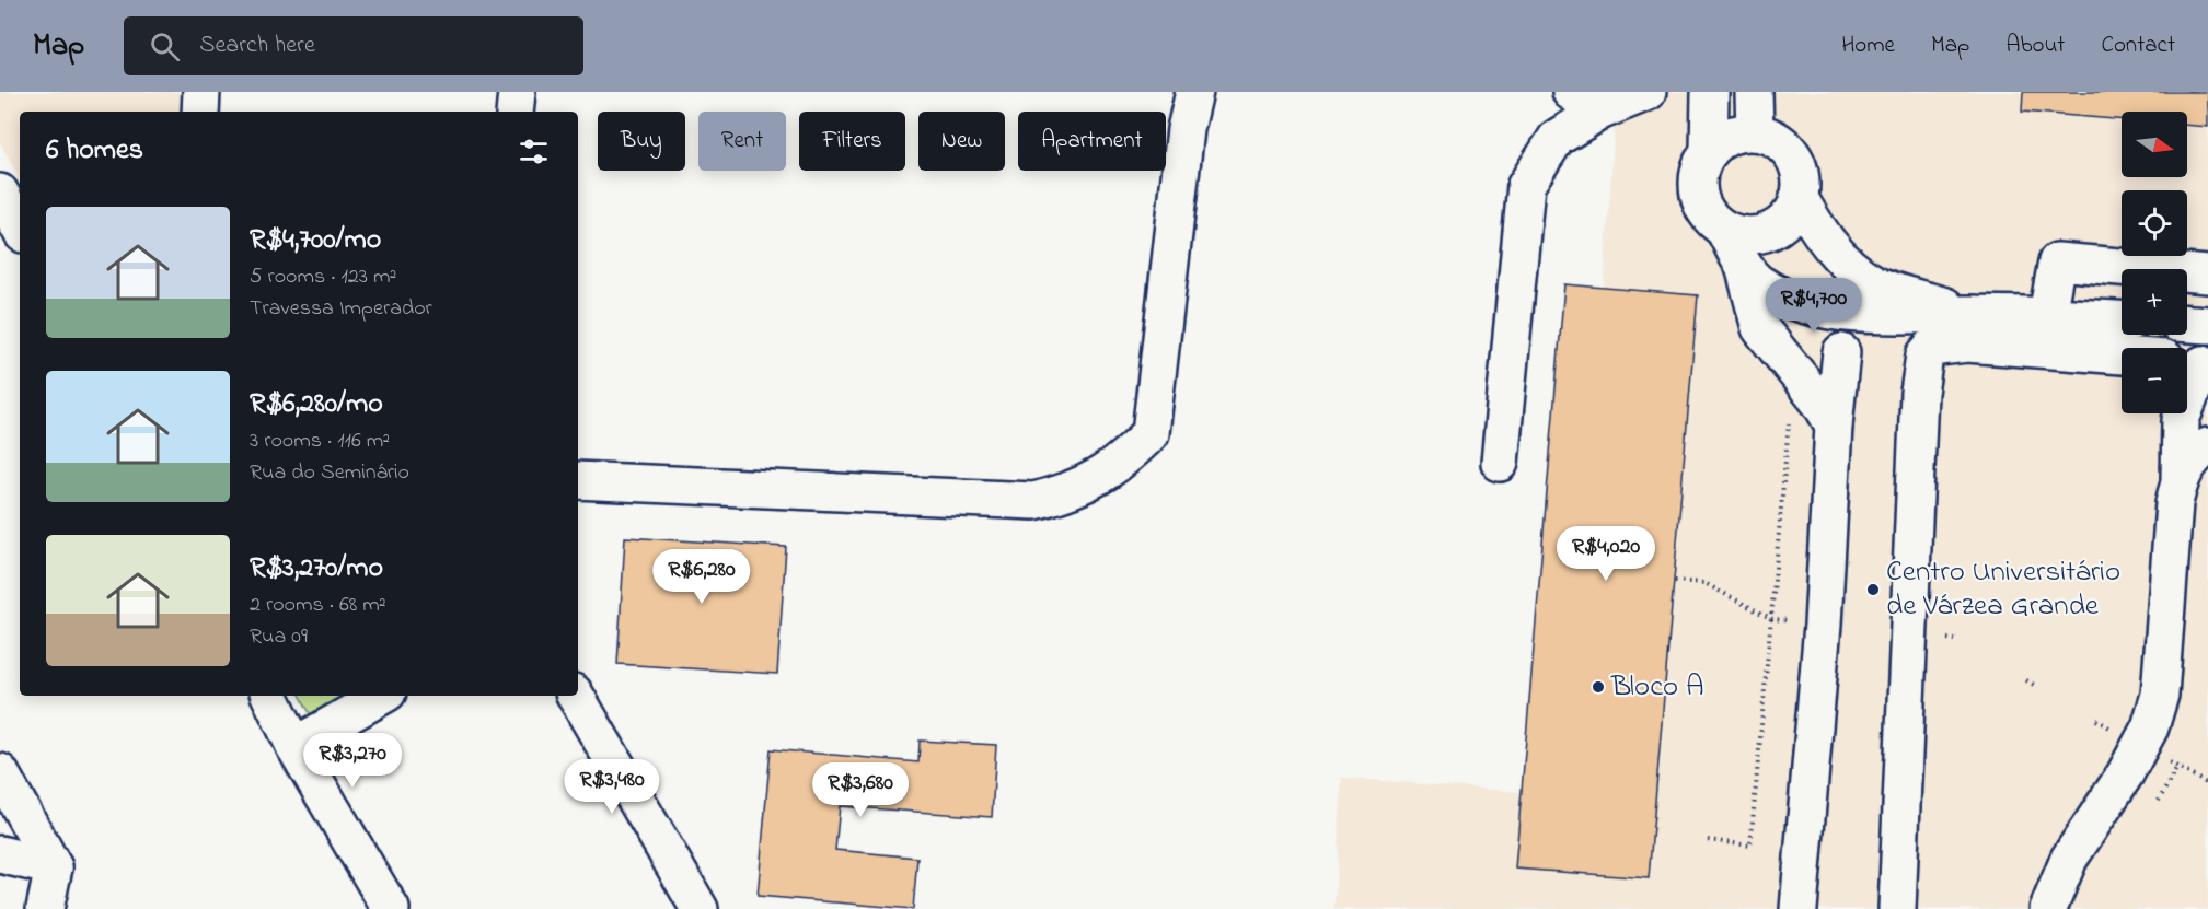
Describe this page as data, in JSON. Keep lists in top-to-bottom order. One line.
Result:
{"places":["Centro Universitário de Várzea Grande","Bloco A"],"north":"right","page":{"header":"Map","search":"Search here","nav":["Home","Map","About","Contact"],"map_buttons":["+","−"],"chip":["Buy","Rent","Filters","New","Apartment"],"heading":"6 homes","list":[{"name":"R$4,700/mo","note":"5 rooms · 123 m² · Travessa Imperador"},{"name":"R$6,280/mo","note":"3 rooms · 116 m² · Rua do Seminário"},{"name":"R$3,270/mo","note":"2 rooms · 68 m² · Rua 09"}],"price":["R$4,700","R$4,020","R$6,280","R$3,270","R$3,480","R$3,680"]}}
